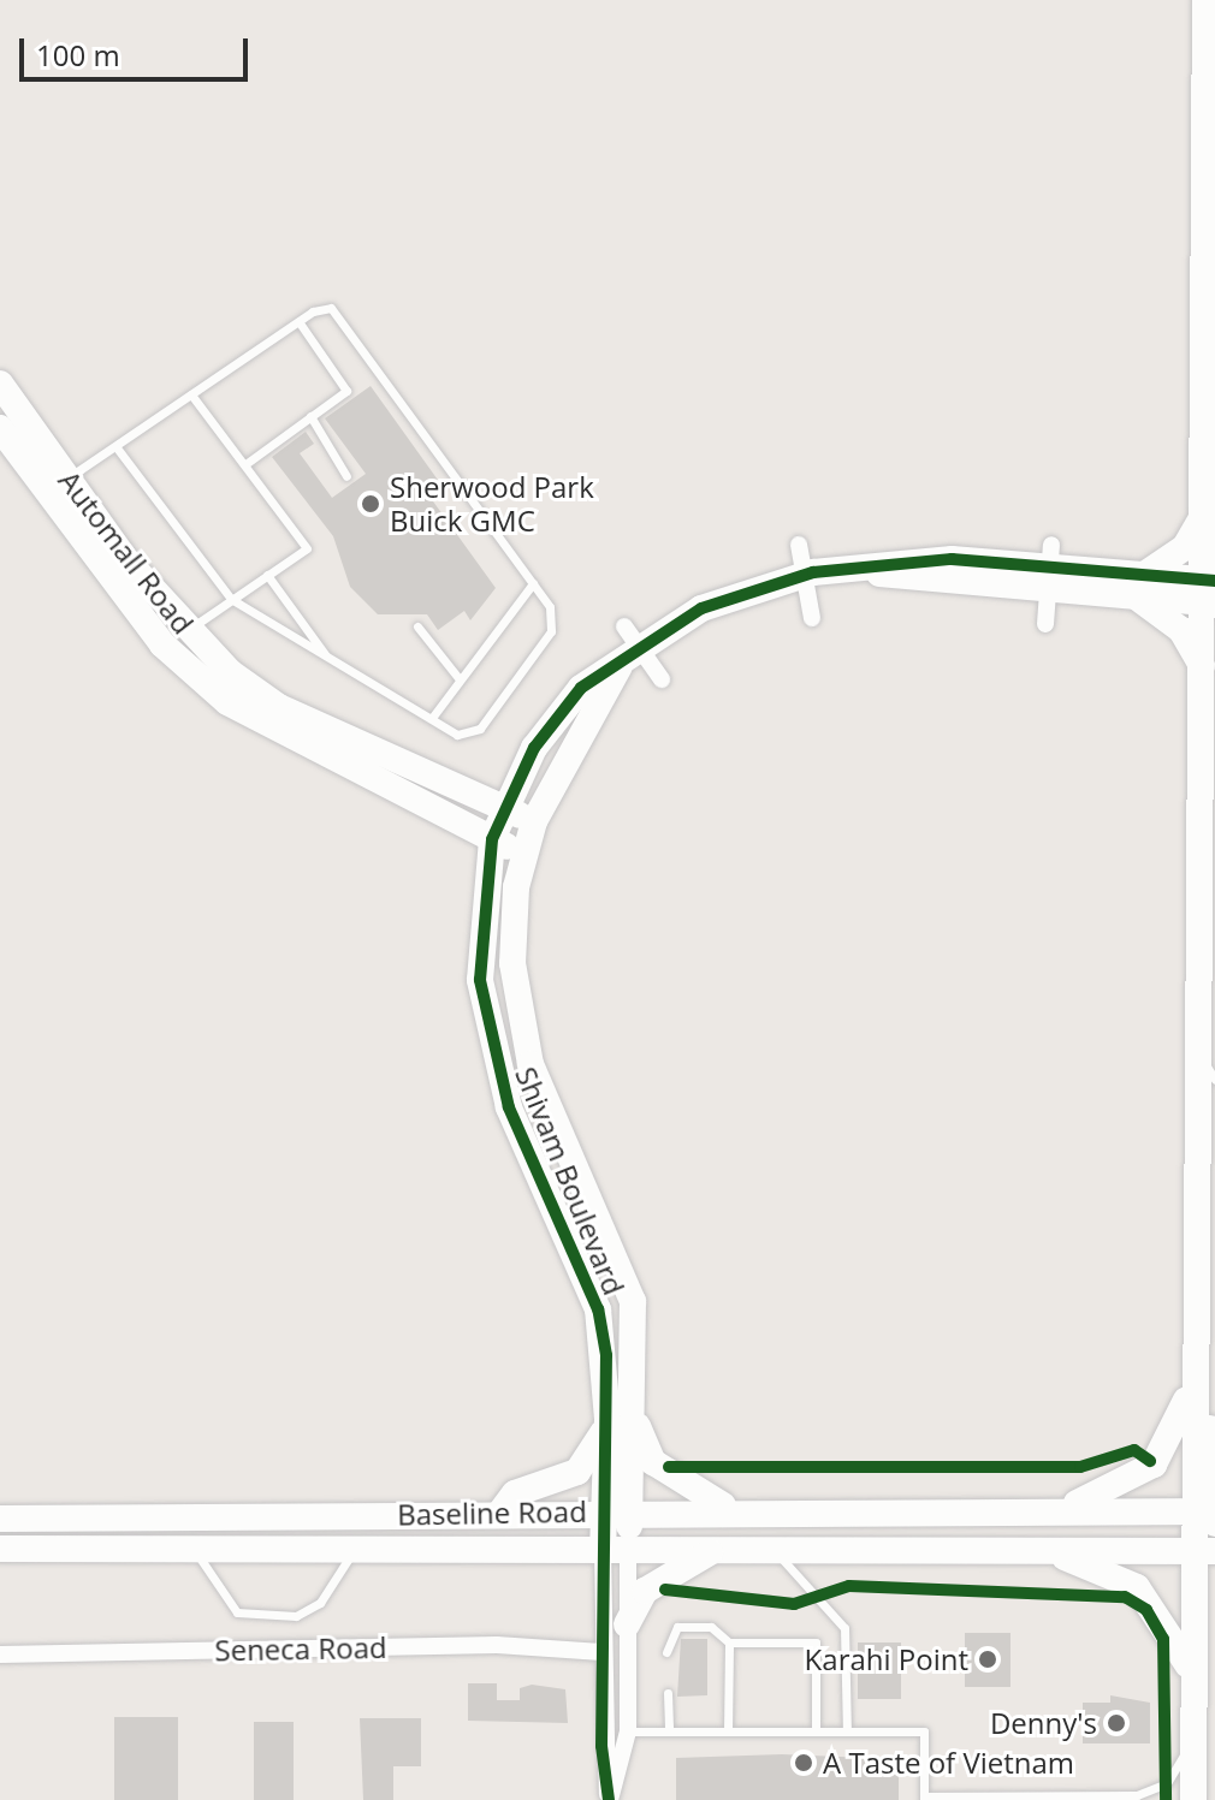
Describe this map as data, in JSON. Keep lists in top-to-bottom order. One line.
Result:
{"streets":{"main road":["Automall Road","Shivam Boulevard","Baseline Road"],"street":["Seneca Road"]},"crossings":[["Automall Road","Shivam Boulevard"],["Shivam Boulevard","Baseline Road"]],"places":["Sherwood Park Buick GMC","Karahi Point","Denny's","A Taste of Vietnam"],"scale_bar":"100 m"}
